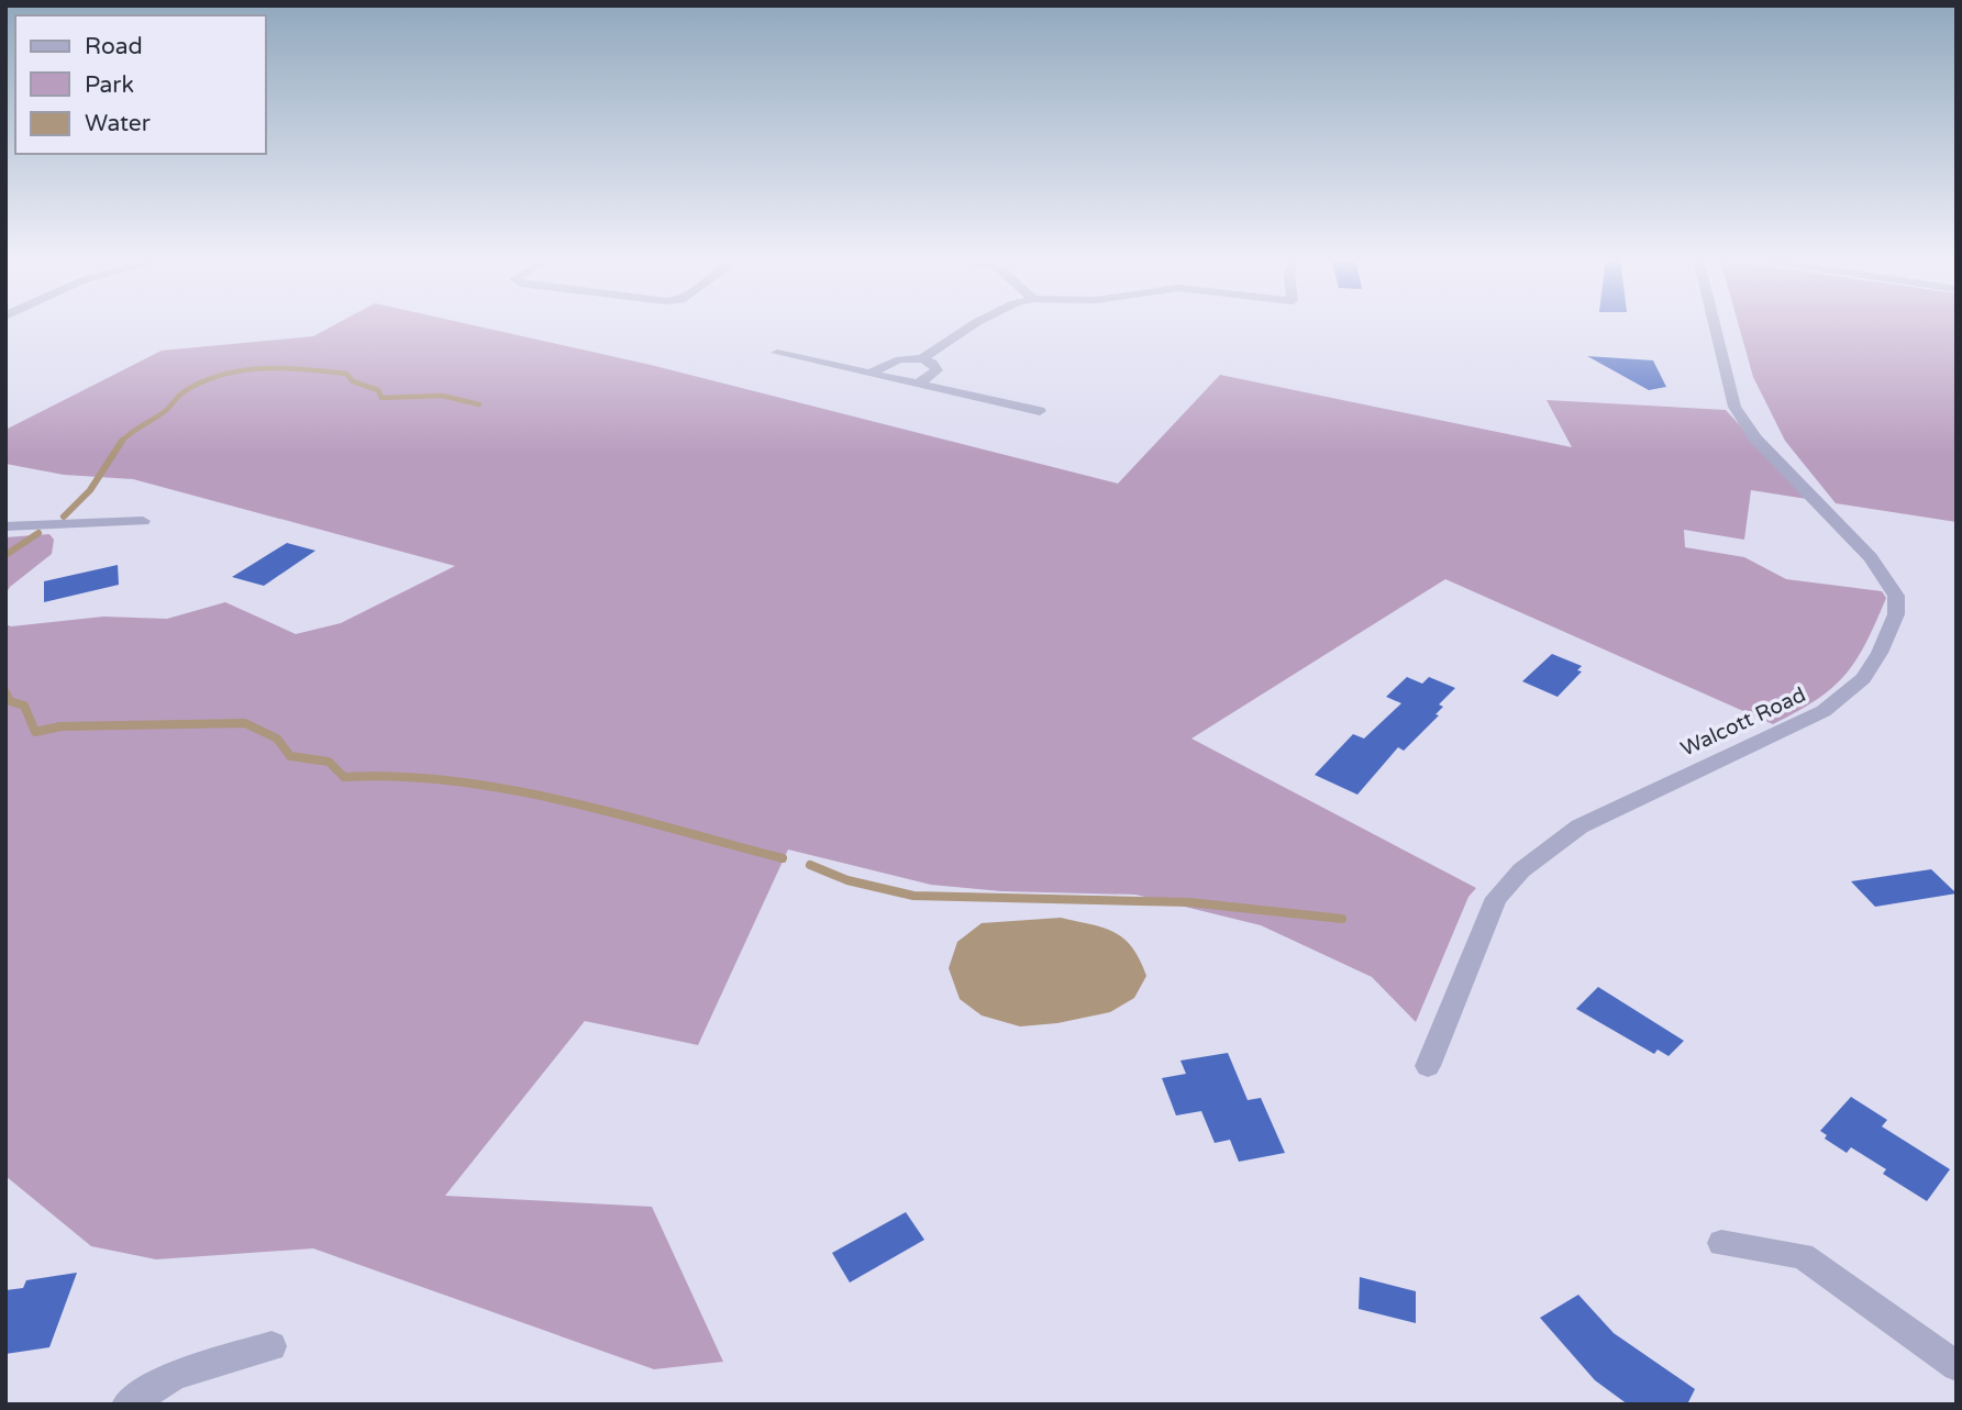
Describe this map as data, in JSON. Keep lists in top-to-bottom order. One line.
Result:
{"streets":{"street":["Walcott Road"]},"legend":["Road","Park","Water"]}
